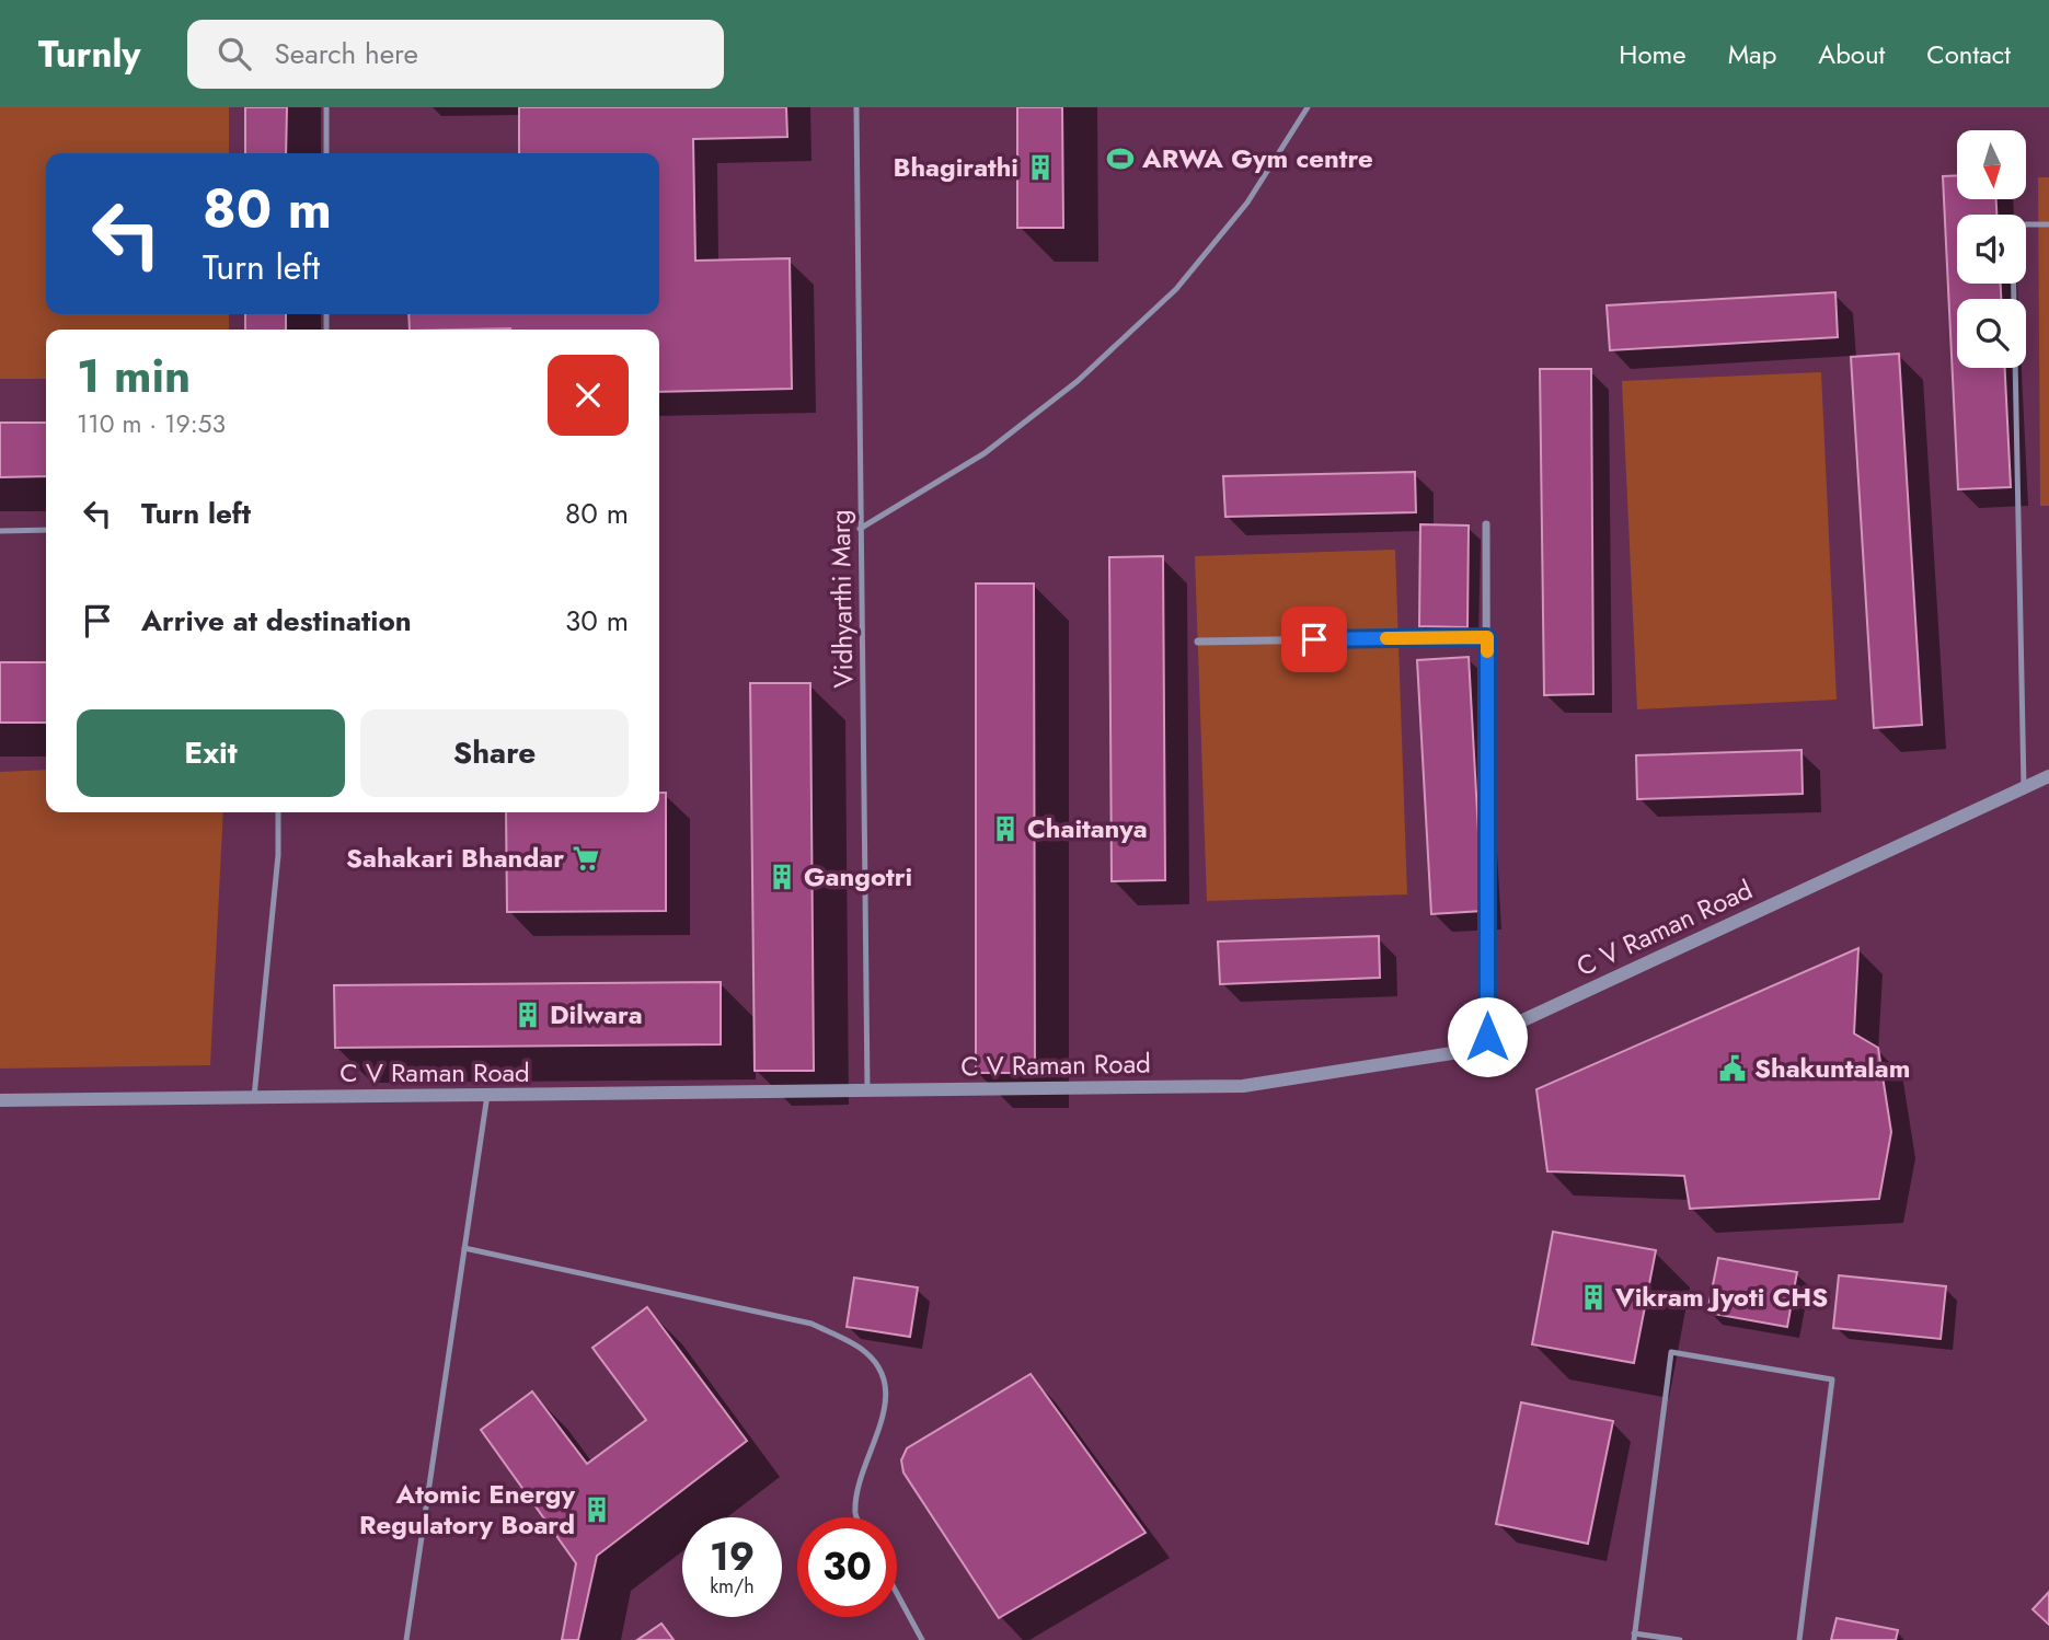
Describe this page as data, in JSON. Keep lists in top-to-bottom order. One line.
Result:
{"streets":{"street":["C V Raman Road"],"lane":["Vidhyarthi Marg"]},"crossings":[["Vidhyarthi Marg","C V Raman Road"]],"places":{"sports":["ARWA Gym centre"],"building":["Bhagirathi","Chaitanya","Gangotri","Dilwara","Vikram Jyoti CHS","Atomic Energy Regulatory Board"],"supermarket":["Sahakari Bhandar"],"public building":["Shakuntalam"]},"north":"bottom","page":{"header":"Turnly","search":"Search here","nav":["Home","Map","About","Contact"],"turn":["80 m","Turn left"],"heading":["1 min","110 m · 19:53"],"list":[{"name":"Turn left","value":"80 m"},{"name":"Arrive at destination","value":"30 m"}],"buttons":["Exit","Share"],"speed":"19 km/h","limit":"30"}}
